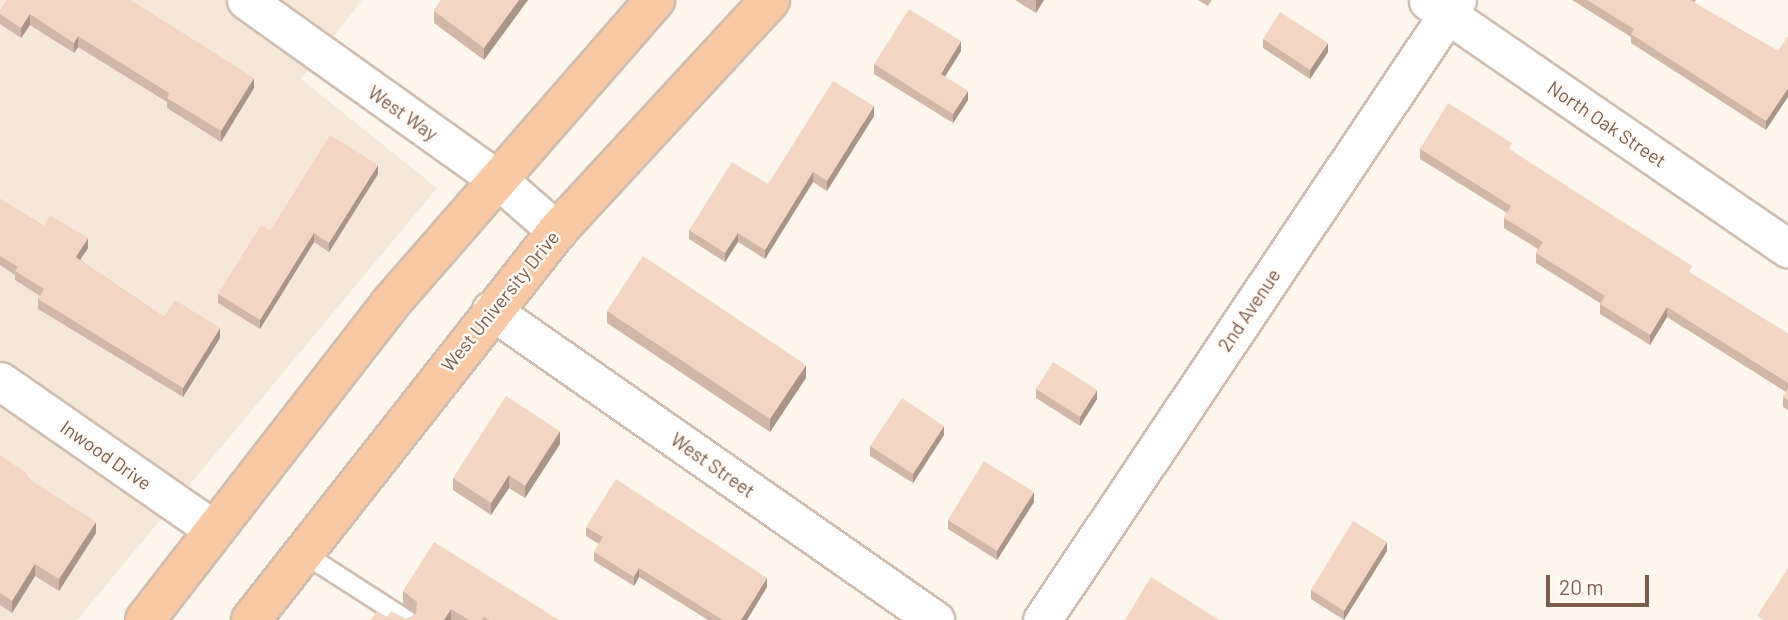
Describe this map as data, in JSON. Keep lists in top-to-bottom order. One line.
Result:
{"streets":{"highway":["West University Drive"],"street":["West Way","North Oak Street","2nd Avenue","Inwood Drive","West Street"]},"crossings":[["West Way","West University Drive"],["North Oak Street","2nd Avenue"],["West University Drive","West Street"]],"scale_bar":"20 m"}
